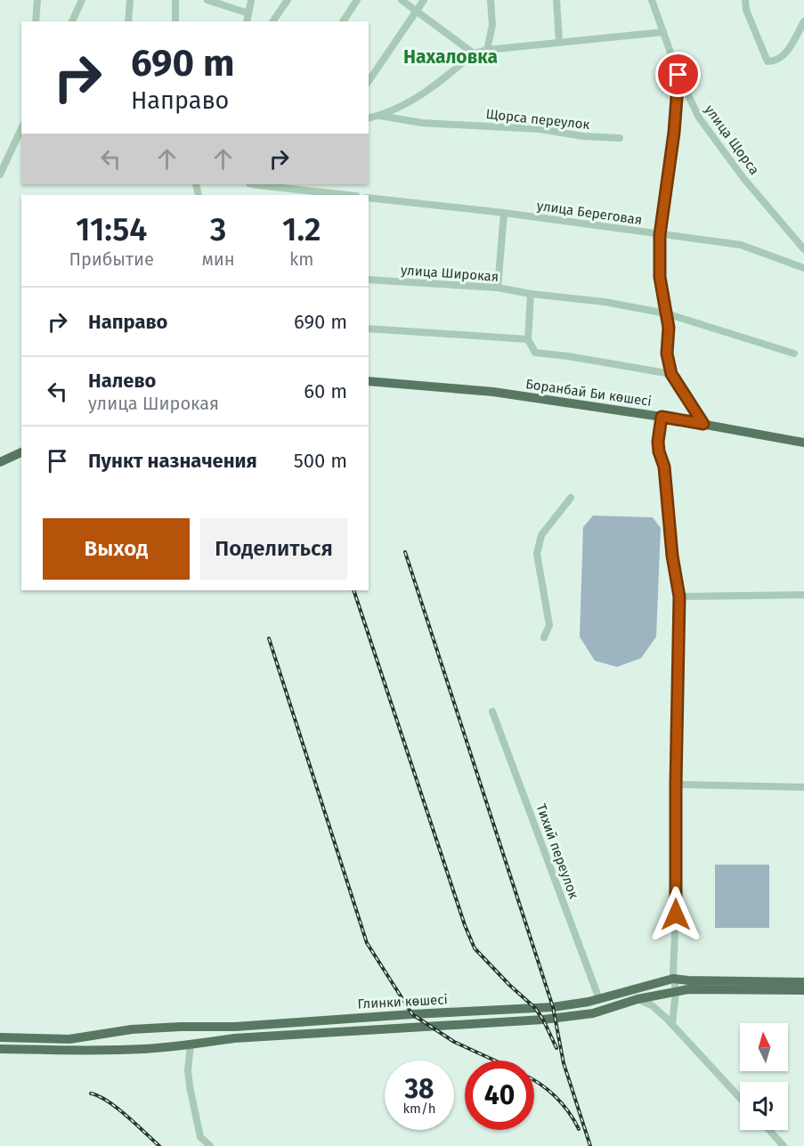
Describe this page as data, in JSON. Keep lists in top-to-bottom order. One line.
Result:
{"streets":{"main road":["Боранбай Би көшесі","Глинки көшесі"],"street":["Щорса переулок","улица Щорса","улица Береговая","улица Широкая","Тихий переулок"]},"crossings":[["Тихий переулок","Глинки көшесі"]],"districts":["Нахаловка"],"north":"top","page":{"turn":["690 m","Направо"],"eta":["11:54","Прибытие","3","мин","1.2","km"],"list":[{"name":"Направо","value":"690 m"},{"name":"Налево","note":"улица Широкая","value":"60 m"},{"name":"Пункт назначения","value":"500 m"}],"buttons":["Выход","Поделиться"],"speed":"38 km/h","limit":"40"}}
